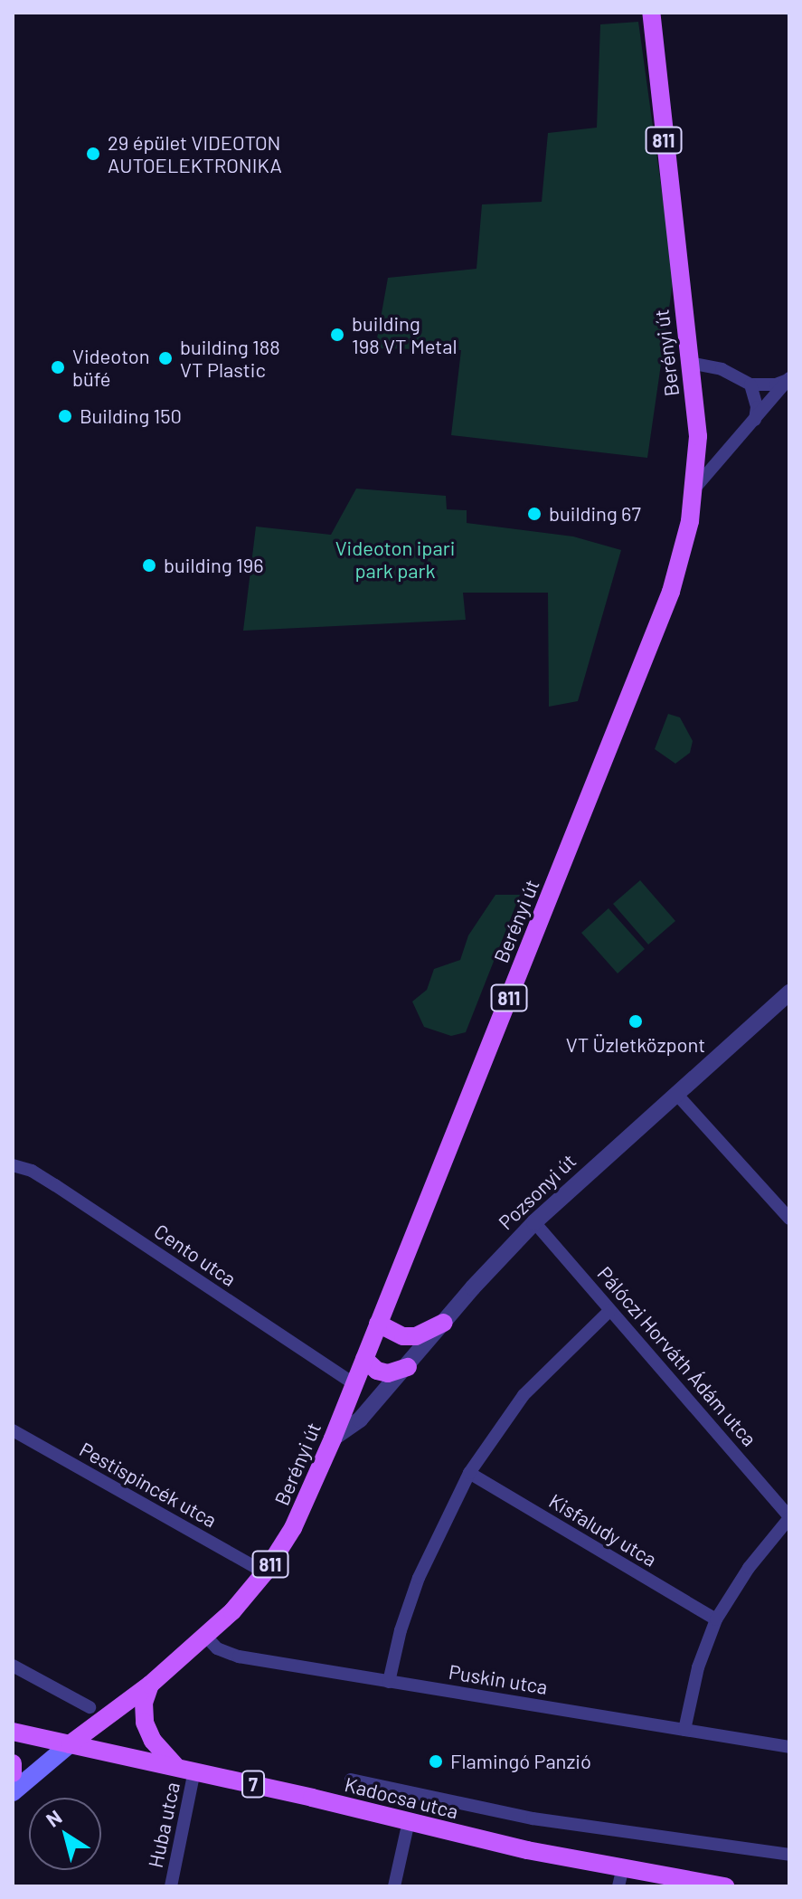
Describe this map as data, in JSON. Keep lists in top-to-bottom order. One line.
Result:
{"streets":{"main road":["811","Berényi út","7","Kadocsa utca"],"street":["Pozsonyi út","Cento utca","Pálóczi Horváth Ádám utca","Pestispincék utca","Kisfaludy utca","Puskin utca","Huba utca"]},"crossings":[["Berényi út","Pozsonyi út"],["Berényi út","Cento utca"],["Berényi út","Pestispincék utca"],["Berényi út","Puskin utca"],["Berényi út","7"],["Berényi út","Kadocsa utca"],["Pozsonyi út","Pálóczi Horváth Ádám utca"],["7","Kadocsa utca"],["Kadocsa utca","Huba utca"]],"parks":["Videoton ipari park park"],"places":["29 épület VIDEOTON AUTOELEKTRONIKA","building 198 VT Metal","building 188 VT Plastic","Videoton büfé","Building 150","building 67","building 196","VT Üzletközpont","Flamingó Panzió"],"north":"top left"}
